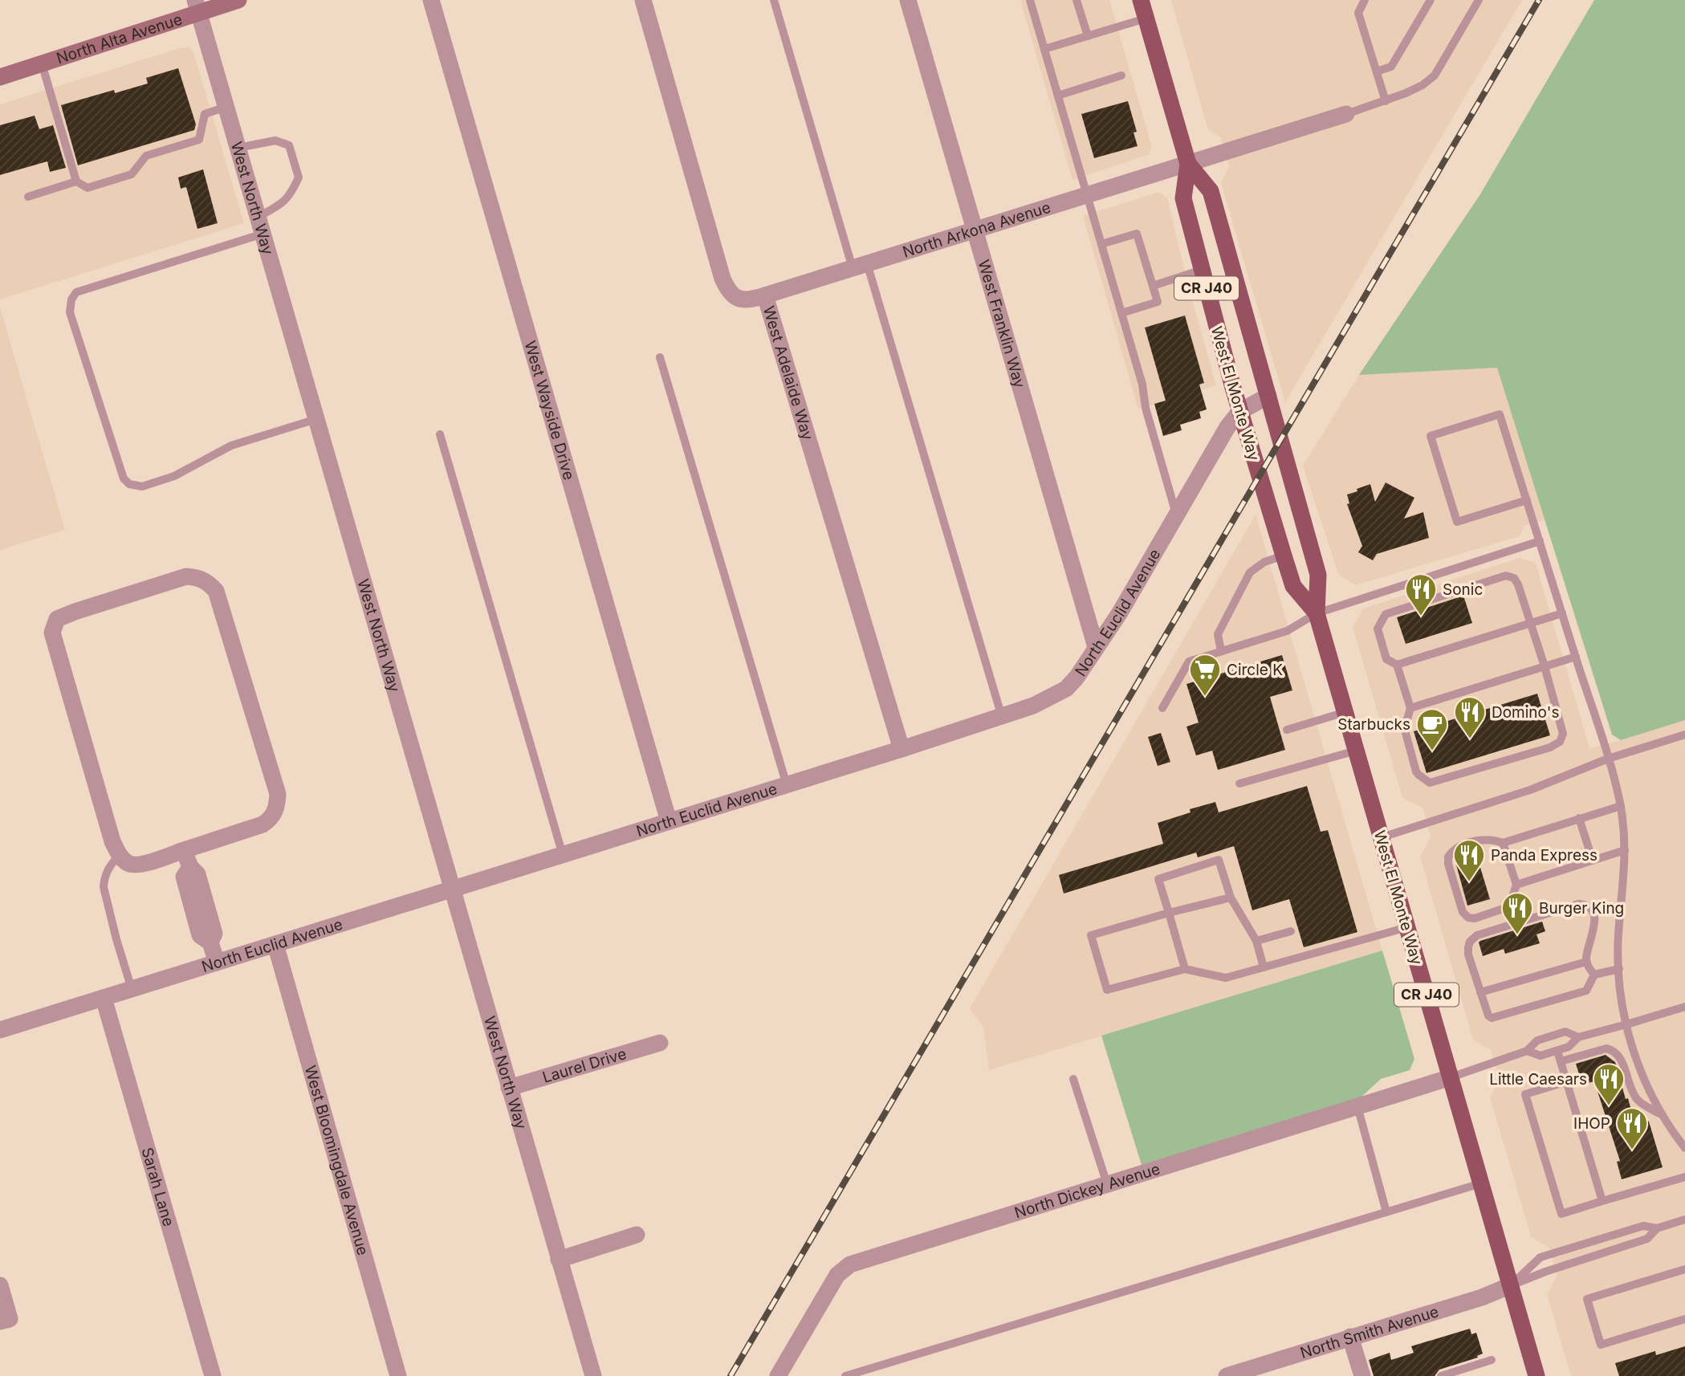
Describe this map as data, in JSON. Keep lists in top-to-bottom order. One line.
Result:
{"streets":{"main road":["North Alta Avenue","CR J40","West El Monte Way"],"street":["West North Way","North Arkona Avenue","West Franklin Way","West Adelaide Way","West Wayside Drive","North Euclid Avenue","Laurel Drive","West Bloomingdale Avenue","Sarah Lane","North Dickey Avenue","North Smith Avenue"]},"crossings":[["North Alta Avenue","West North Way"],["West North Way","North Euclid Avenue"],["West North Way","Laurel Drive"],["North Arkona Avenue","West Franklin Way"],["North Arkona Avenue","West Adelaide Way"],["North Arkona Avenue","West El Monte Way"],["West Franklin Way","North Euclid Avenue"],["West Adelaide Way","North Euclid Avenue"],["West El Monte Way","North Euclid Avenue"],["West El Monte Way","North Dickey Avenue"],["West El Monte Way","North Smith Avenue"],["West Wayside Drive","North Euclid Avenue"],["North Euclid Avenue","West Bloomingdale Avenue"],["North Euclid Avenue","Sarah Lane"]],"places":{"restaurant":["Sonic","Domino's","Panda Express","Burger King","Little Caesars","IHOP"],"supermarket":["Circle K"],"cafe":["Starbucks"]}}
